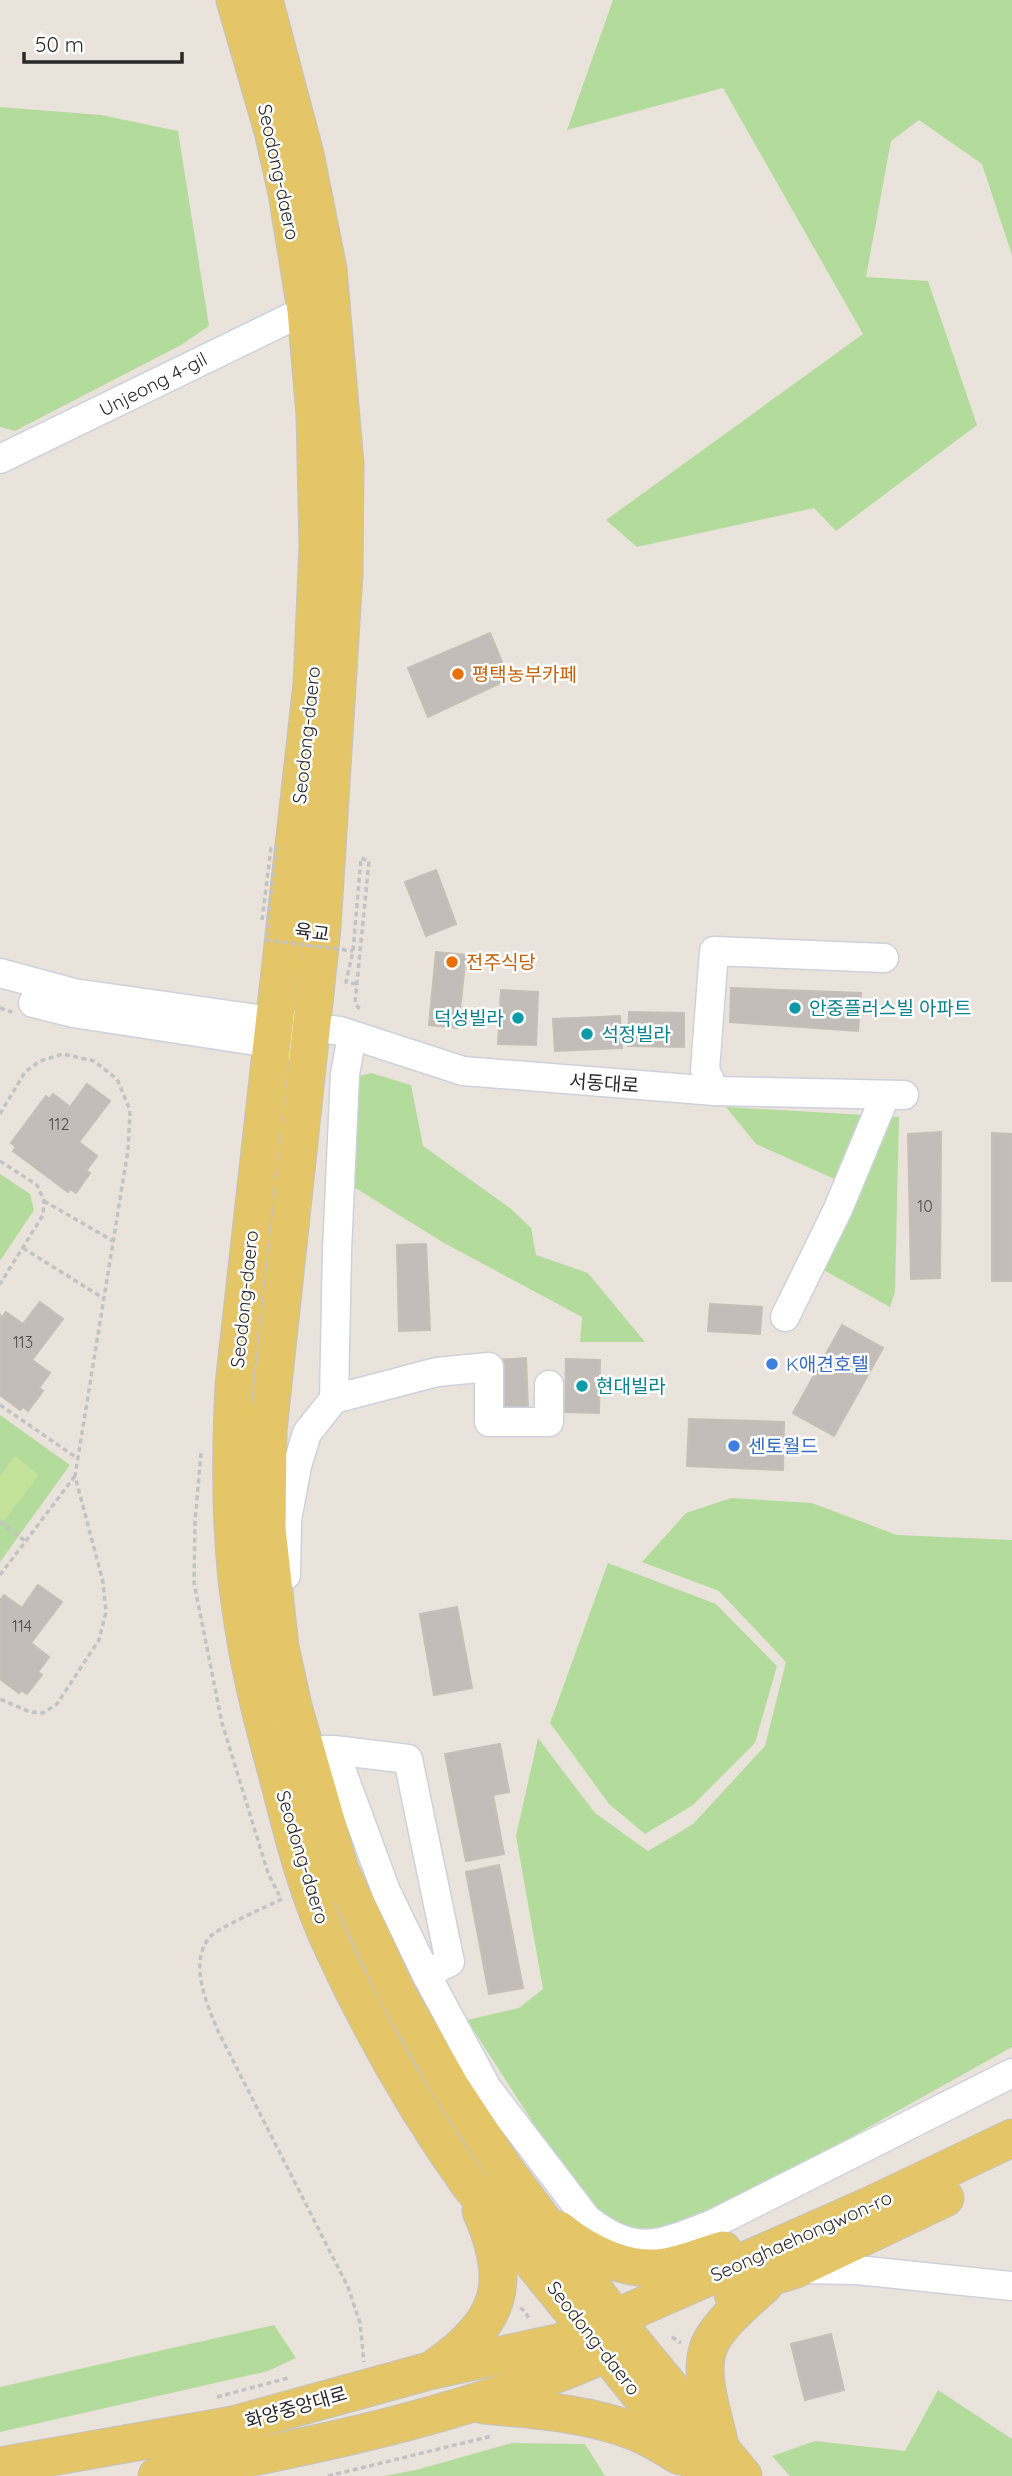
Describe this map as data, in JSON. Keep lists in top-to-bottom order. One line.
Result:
{"streets":{"main road":["Seodong-daero","Seonghaehongwon-ro","화양중앙대로"],"street":["Unjeong 4-gil","서동대로"],"path":["육교"]},"crossings":[["Seodong-daero","Unjeong 4-gil"],["Seodong-daero","서동대로"],["Seodong-daero","Seonghaehongwon-ro"],["Seodong-daero","화양중앙대로"],["Seonghaehongwon-ro","화양중앙대로"]],"places":["평택농부카페","전주식당","안중플러스빌 아파트","덕성빌라","석정빌라","K애견호텔","현대빌라","센토월드"],"house_numbers":["112","10","113","114"],"scale_bar":"50 m"}
